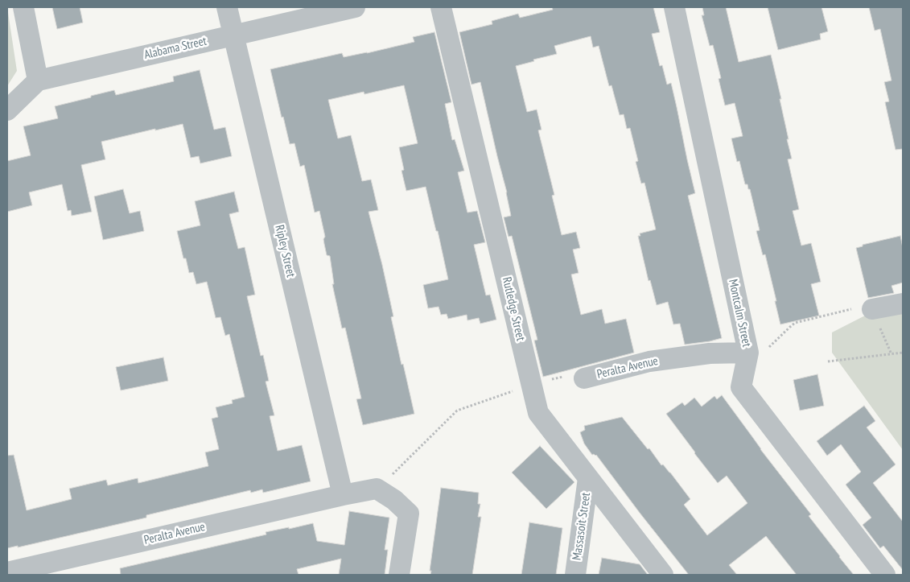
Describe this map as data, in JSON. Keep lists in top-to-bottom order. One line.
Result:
{"streets":{"street":["Alabama Street","Ripley Street","Rutledge Street","Montcalm Street","Peralta Avenue","Massasoit Street"]},"crossings":[["Alabama Street","Ripley Street"],["Ripley Street","Peralta Avenue"],["Rutledge Street","Peralta Avenue"],["Rutledge Street","Massasoit Street"],["Montcalm Street","Peralta Avenue"]]}
